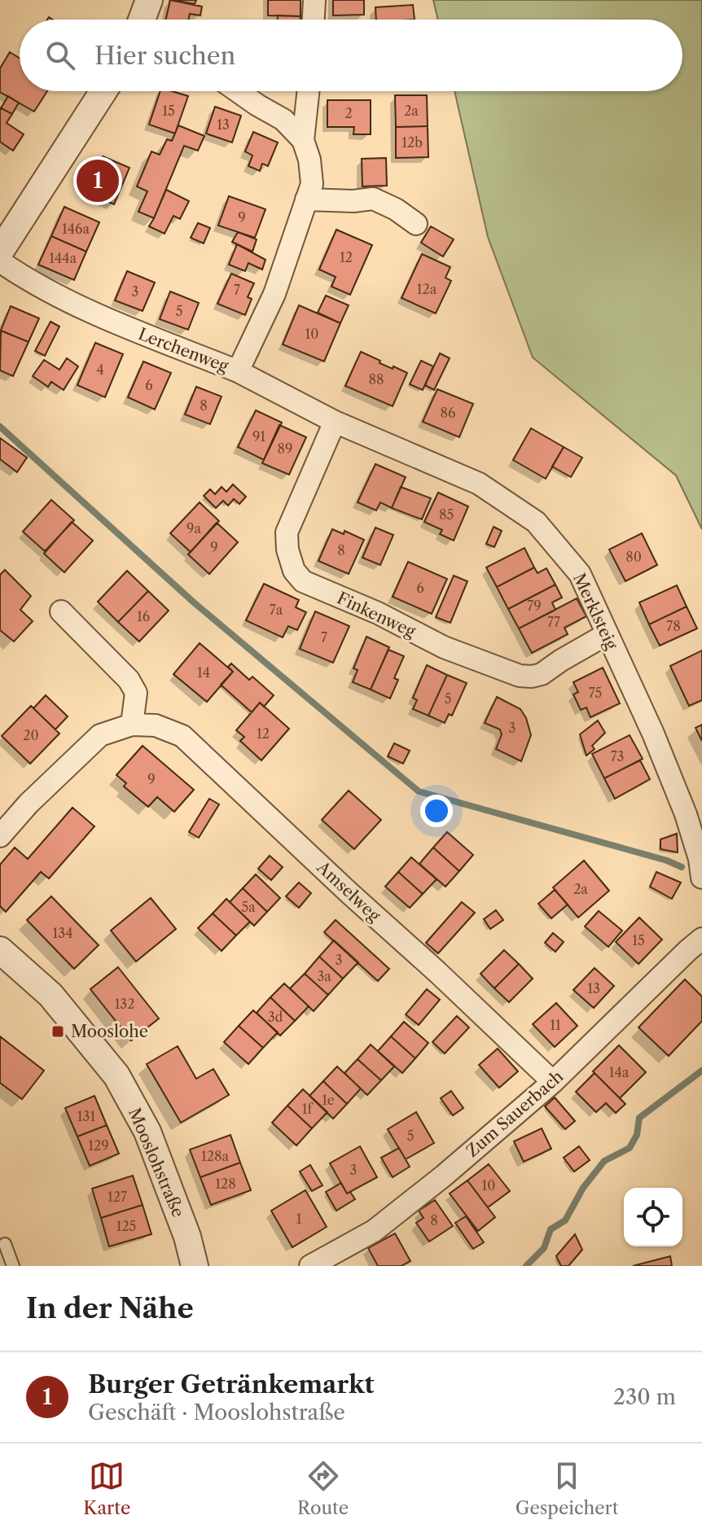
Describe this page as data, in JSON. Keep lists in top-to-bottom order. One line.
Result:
{"streets":{"street":["Lerchenweg","Merklsteig","Finkenweg","Amselweg","Zum Sauerbach","Mooslohstraße"]},"crossings":[["Lerchenweg","Merklsteig"],["Merklsteig","Finkenweg"],["Amselweg","Zum Sauerbach"]],"places":{"transit":["Mooslohe"]},"house_numbers":["15","2a","2","13","12b","9","146a","12","144a","12a","7","3","5","10","4","88","6","8","86","91","89","85","9a","9","8","80","6","79","7a","16","77","78","7","14","75","5","3","12","20","73","9","2a","5a","134","15","3","3a","13","132","3d","11","14a","1e","1f","131","5","129","128a","3","128","10","127","1","8","125"],"page":{"search":"Hier suchen","pins":"1","heading":"In der Nähe","list":[{"mark":"1","name":"Burger Getränkemarkt","note":"Geschäft · Mooslohstraße","value":"230 m"}],"nav":["Karte","Route","Gespeichert"]}}
